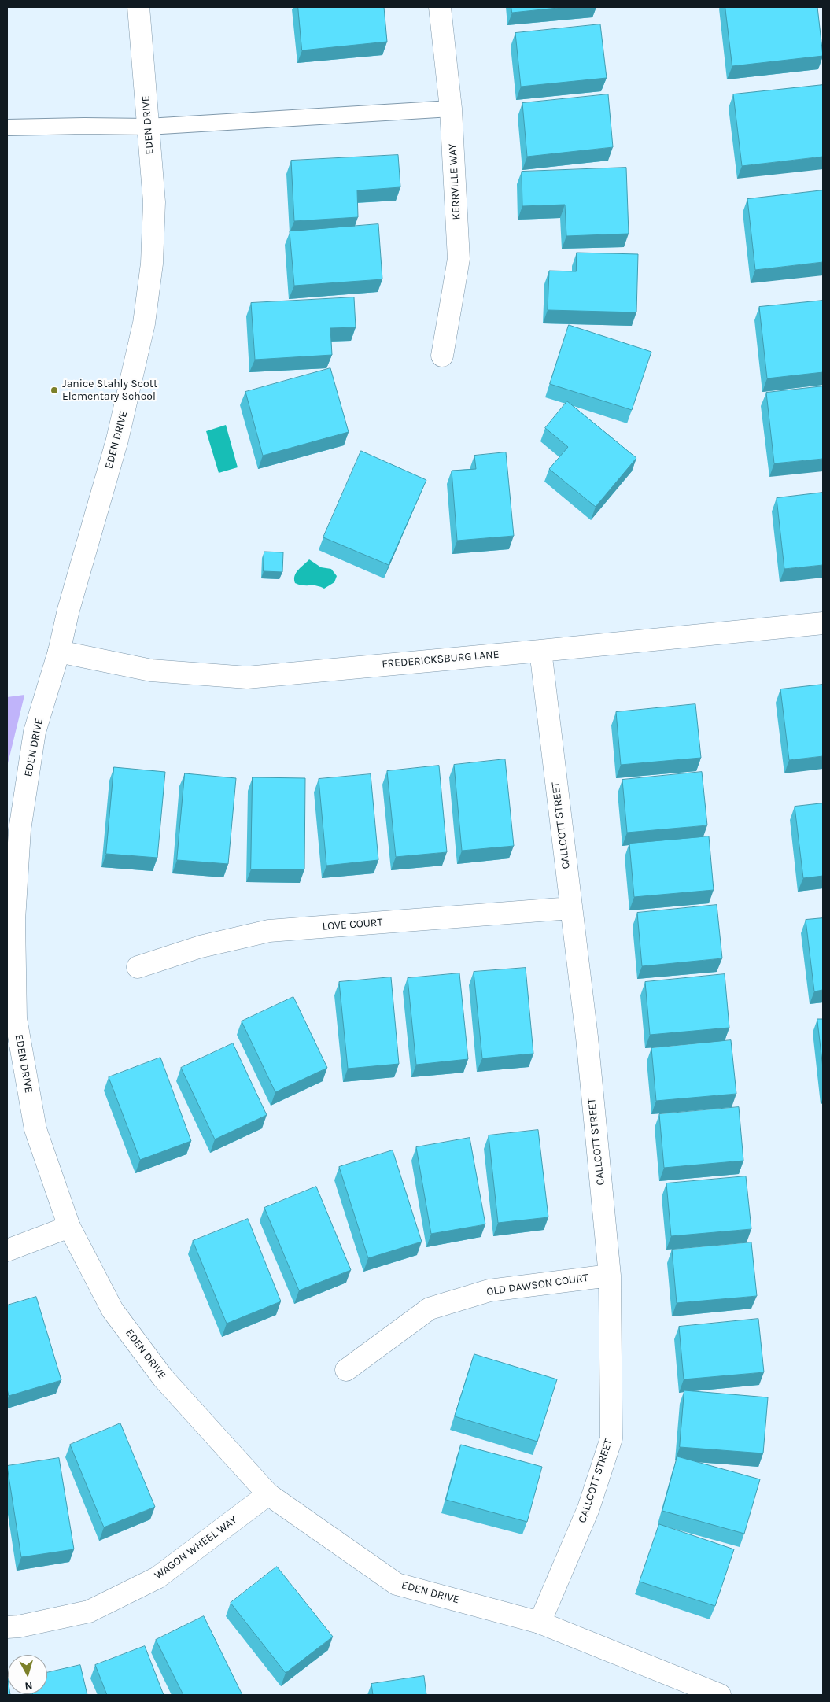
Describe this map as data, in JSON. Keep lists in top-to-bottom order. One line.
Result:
{"streets":{"street":["EDEN DRIVE","KERRVILLE WAY","FREDERICKSBURG LANE","CALLCOTT STREET","LOVE COURT","OLD DAWSON COURT","WAGON WHEEL WAY"]},"crossings":[["EDEN DRIVE","FREDERICKSBURG LANE"],["EDEN DRIVE","CALLCOTT STREET"],["EDEN DRIVE","WAGON WHEEL WAY"],["FREDERICKSBURG LANE","CALLCOTT STREET"],["CALLCOTT STREET","LOVE COURT"],["CALLCOTT STREET","OLD DAWSON COURT"]],"places":["Janice Stahly Scott Elementary School"],"north":"bottom"}
